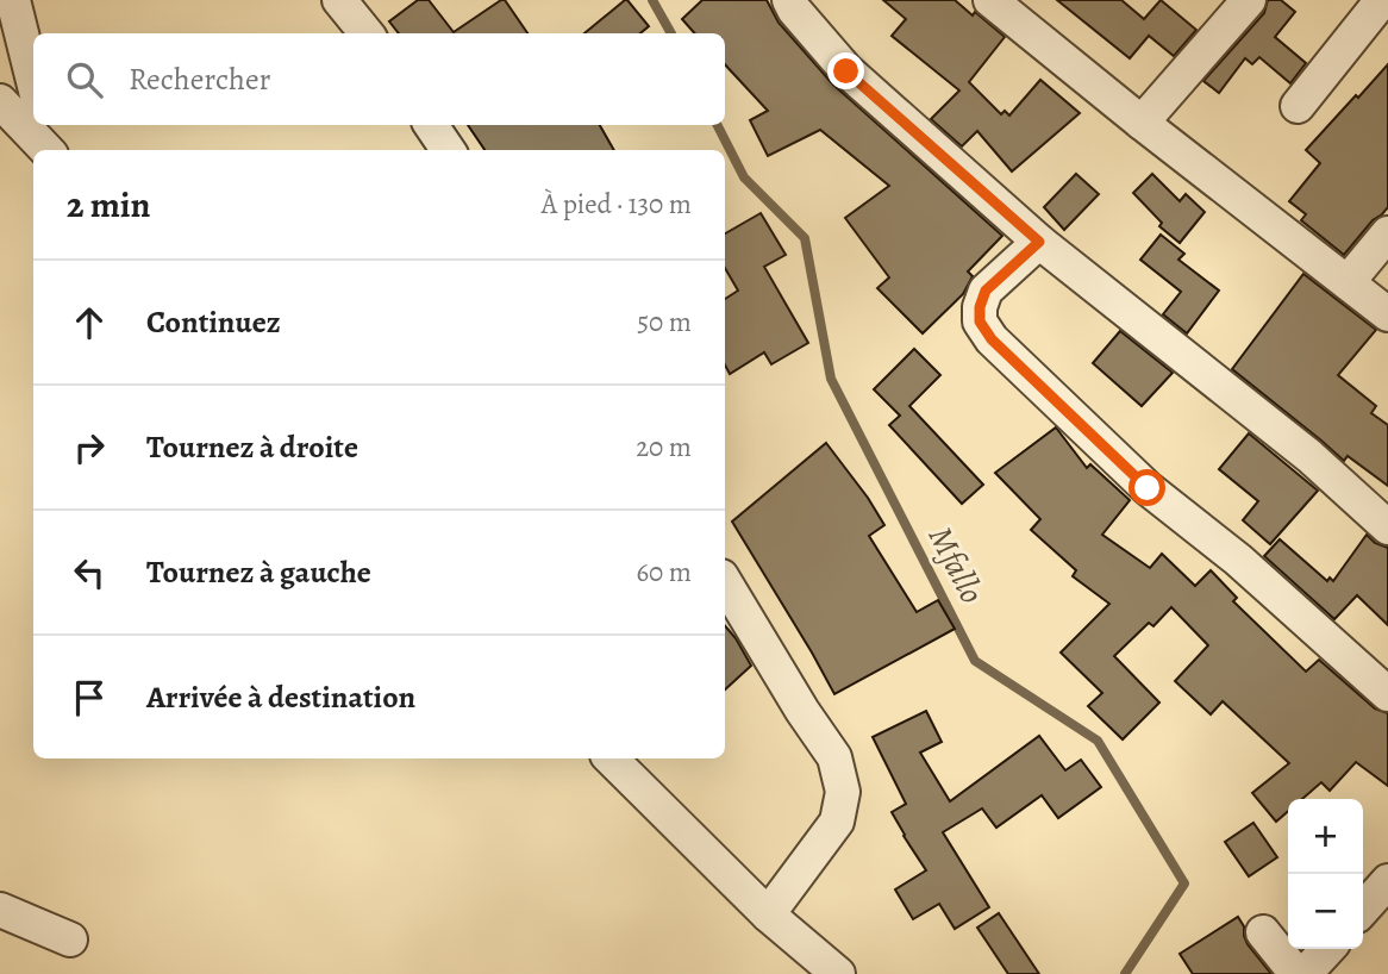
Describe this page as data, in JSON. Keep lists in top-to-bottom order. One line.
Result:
{"water":["Mfallo"],"page":{"search":"Rechercher","heading":["2 min","À pied · 130 m"],"list":[["Continuez","50 m"],["Tournez à droite","20 m"],["Tournez à gauche","60 m"],"Arrivée à destination"],"map_buttons":["+","−"]}}
